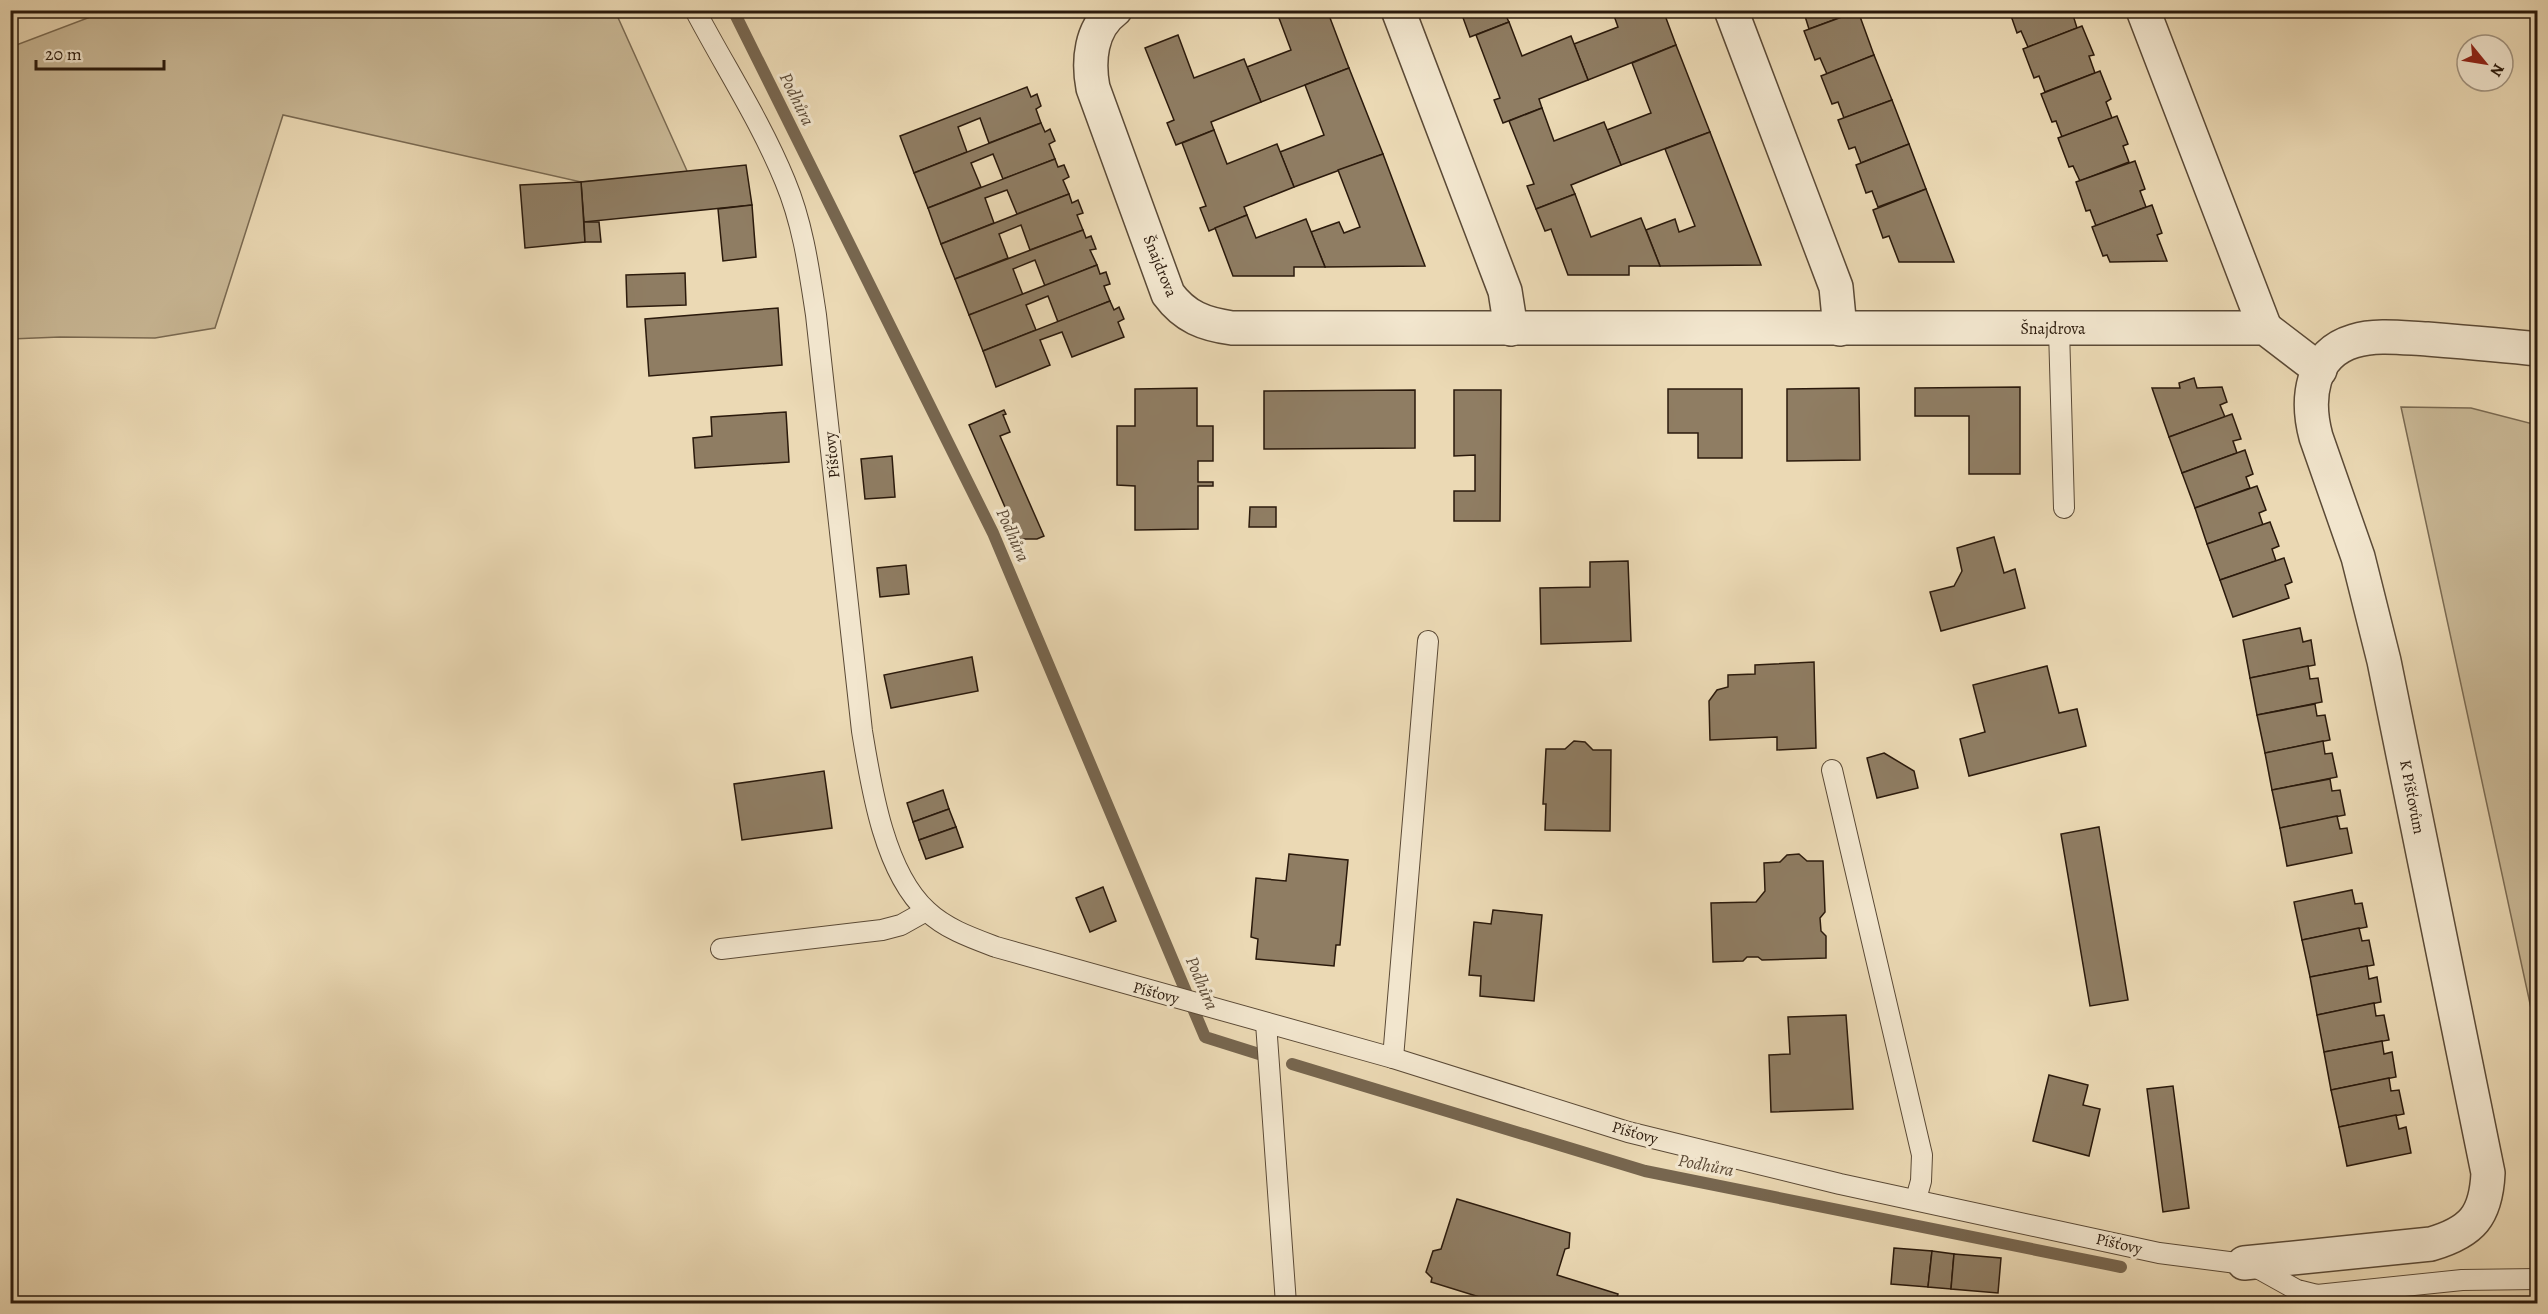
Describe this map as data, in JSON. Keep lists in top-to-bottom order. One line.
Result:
{"streets":{"street":["Šnajdrova","K Píšťovům"],"lane":["Píšťovy"]},"crossings":[["Píšťovy","K Píšťovům"]],"water":["Podhůra"],"scale_bar":"20 m","north":"bottom right"}
